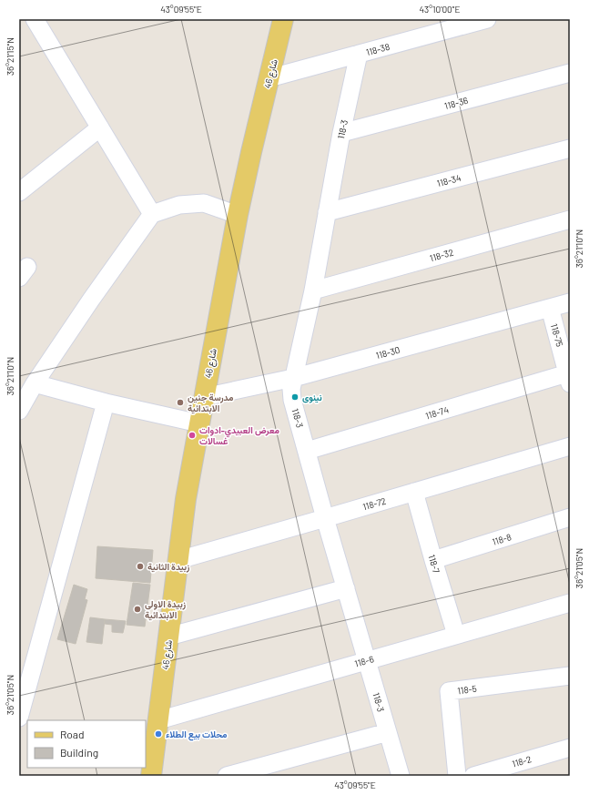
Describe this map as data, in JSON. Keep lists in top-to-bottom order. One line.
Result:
{"streets":{"main road":["شارع 46"],"street":["118-38","118-36","118-3","118-34","118-32","118-75","118-30","118-74","118-72","118-8","118-7","118-6","118-5","118-2"]},"crossings":[["118-38","شارع 46"],["118-38","118-3"],["شارع 46","118-30"],["شارع 46","118-72"],["شارع 46","118-6"],["118-36","118-3"],["118-3","118-34"],["118-3","118-32"],["118-3","118-30"],["118-3","118-74"],["118-3","118-72"],["118-3","118-6"],["118-75","118-30"],["118-75","118-74"],["118-72","118-7"],["118-8","118-7"],["118-7","118-6"]],"places":["نينوى","مدرسة جنين الابتدائية","معرض العبيدي-ادوات غسالات","زبيدة الثانية","زبيدة الاولى الابتدائية","محلات بيع الطلاء"],"legend":["Road","Building"],"coordinates":["43°09'55\"E","43°10'00\"E","36°21'15\"N","36°21'10\"N","36°21'05\"N"]}
